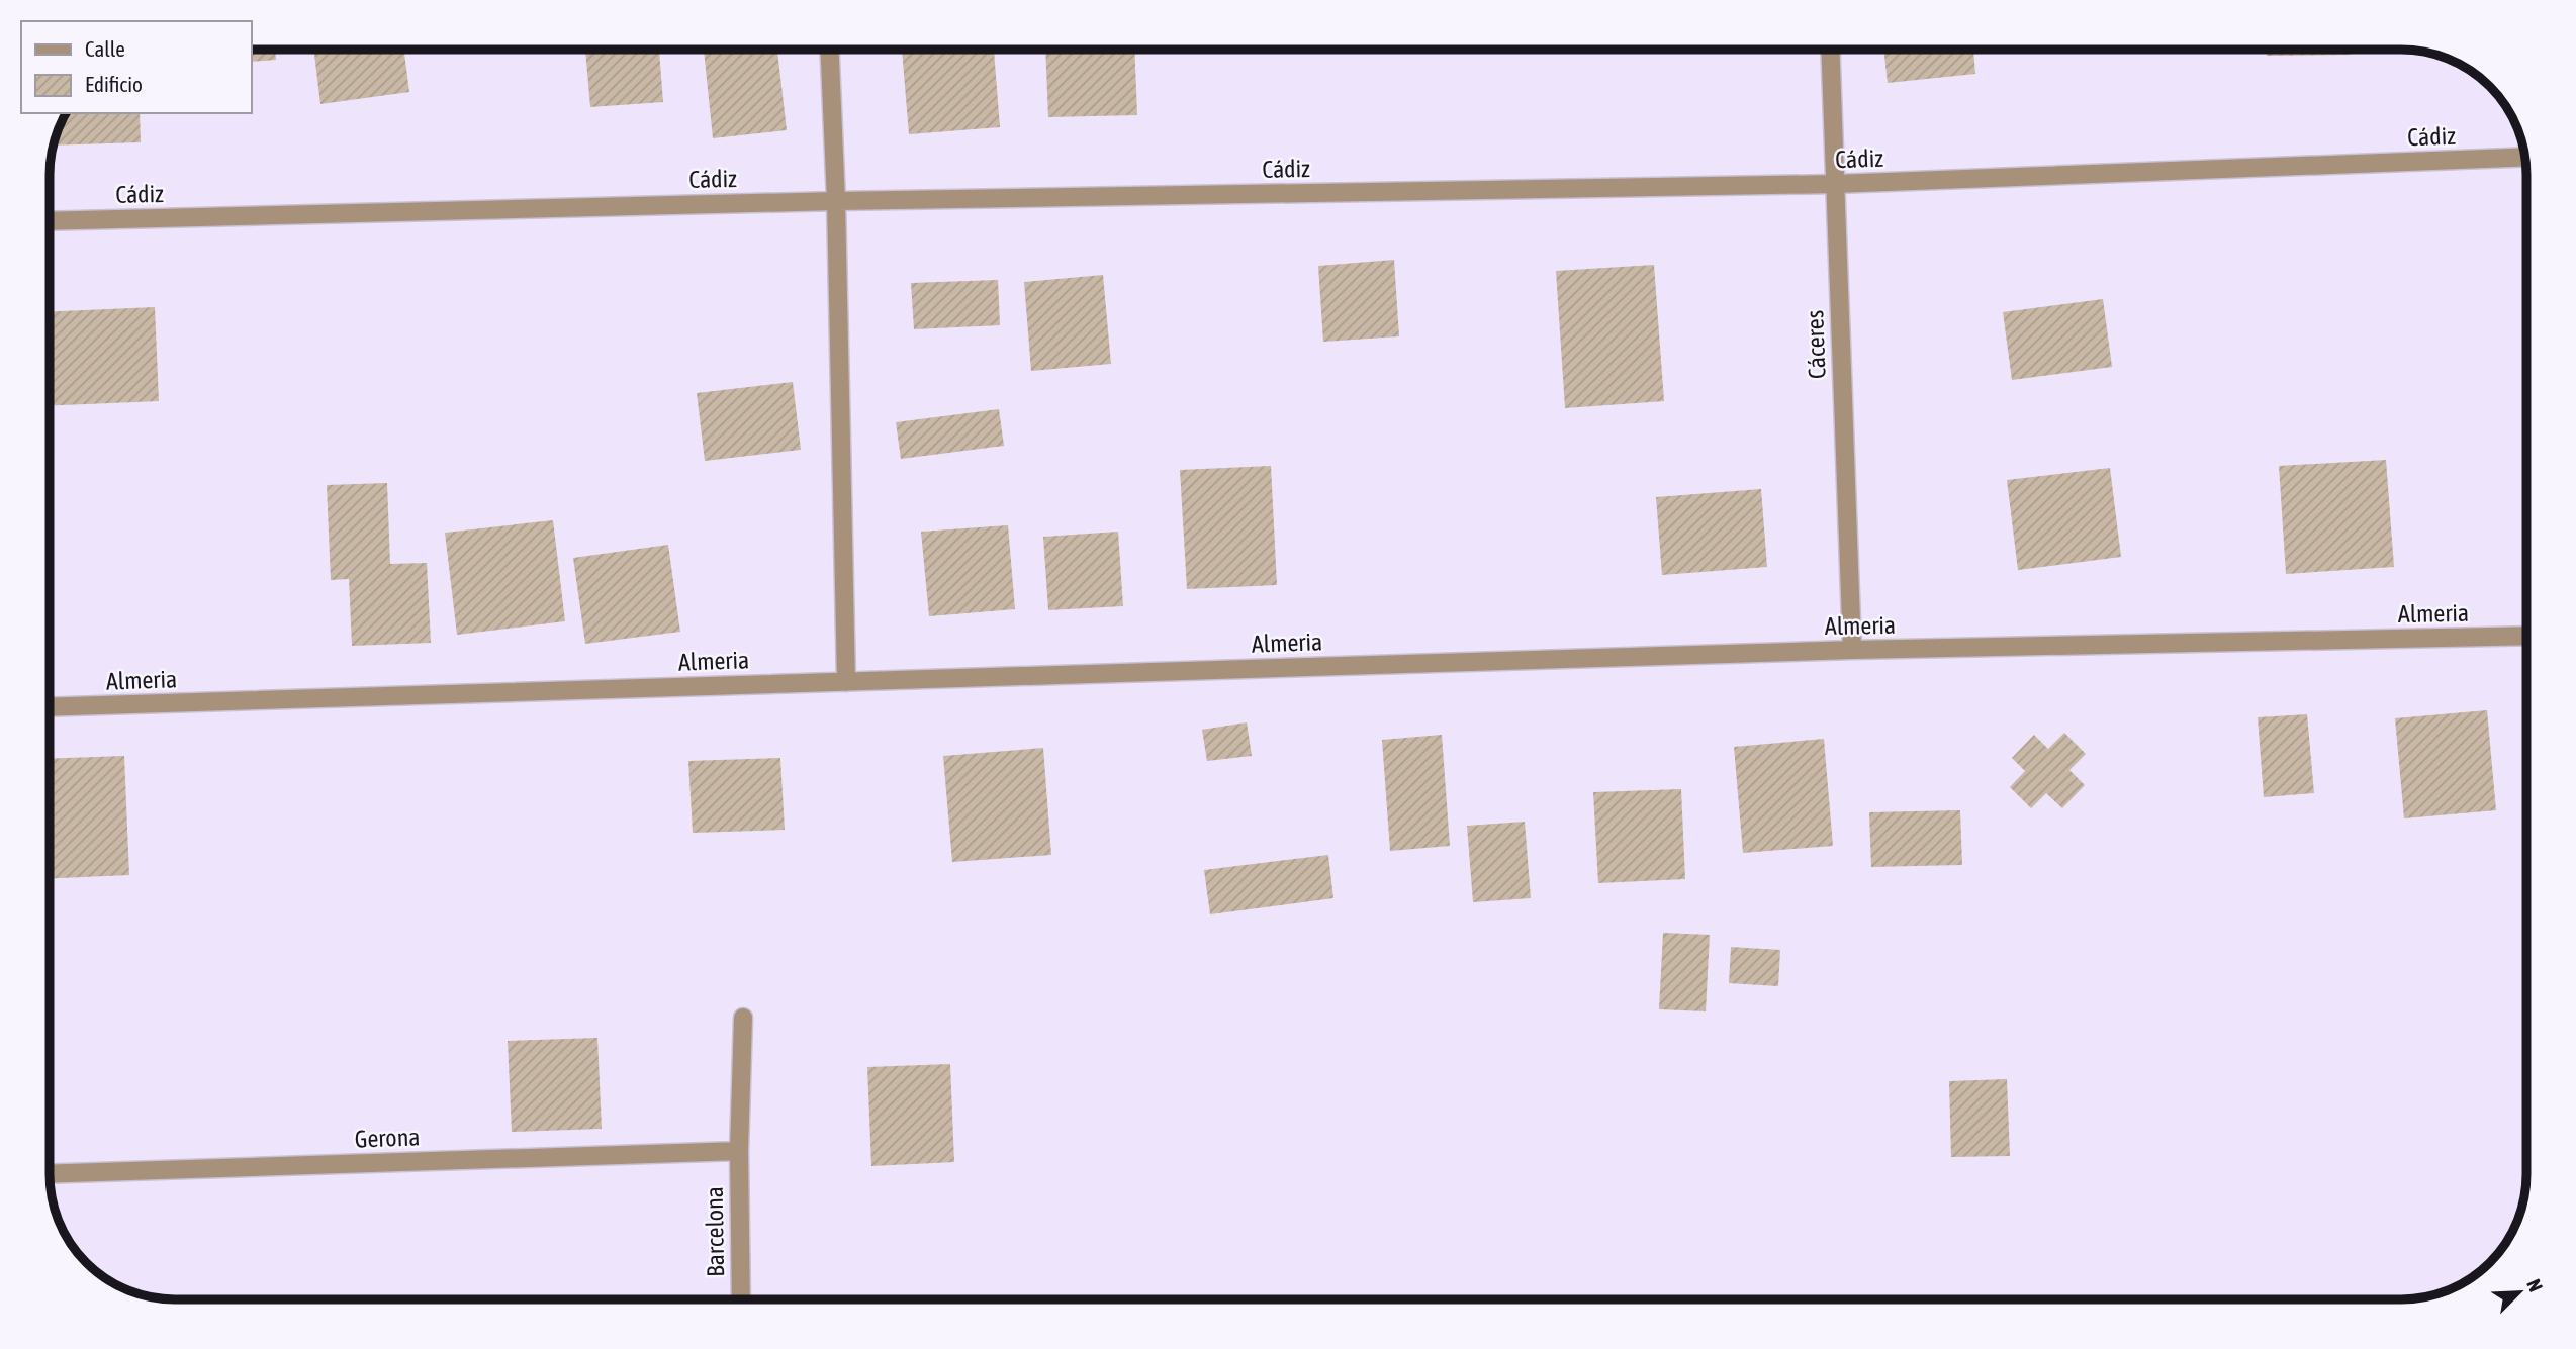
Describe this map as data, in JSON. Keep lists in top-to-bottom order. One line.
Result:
{"streets":{"street":["Cádiz","Cáceres","Almeria","Gerona","Barcelona"]},"crossings":[["Cádiz","Cáceres"],["Cáceres","Almeria"],["Gerona","Barcelona"]],"legend":["Calle","Edificio"],"north":"top right"}
